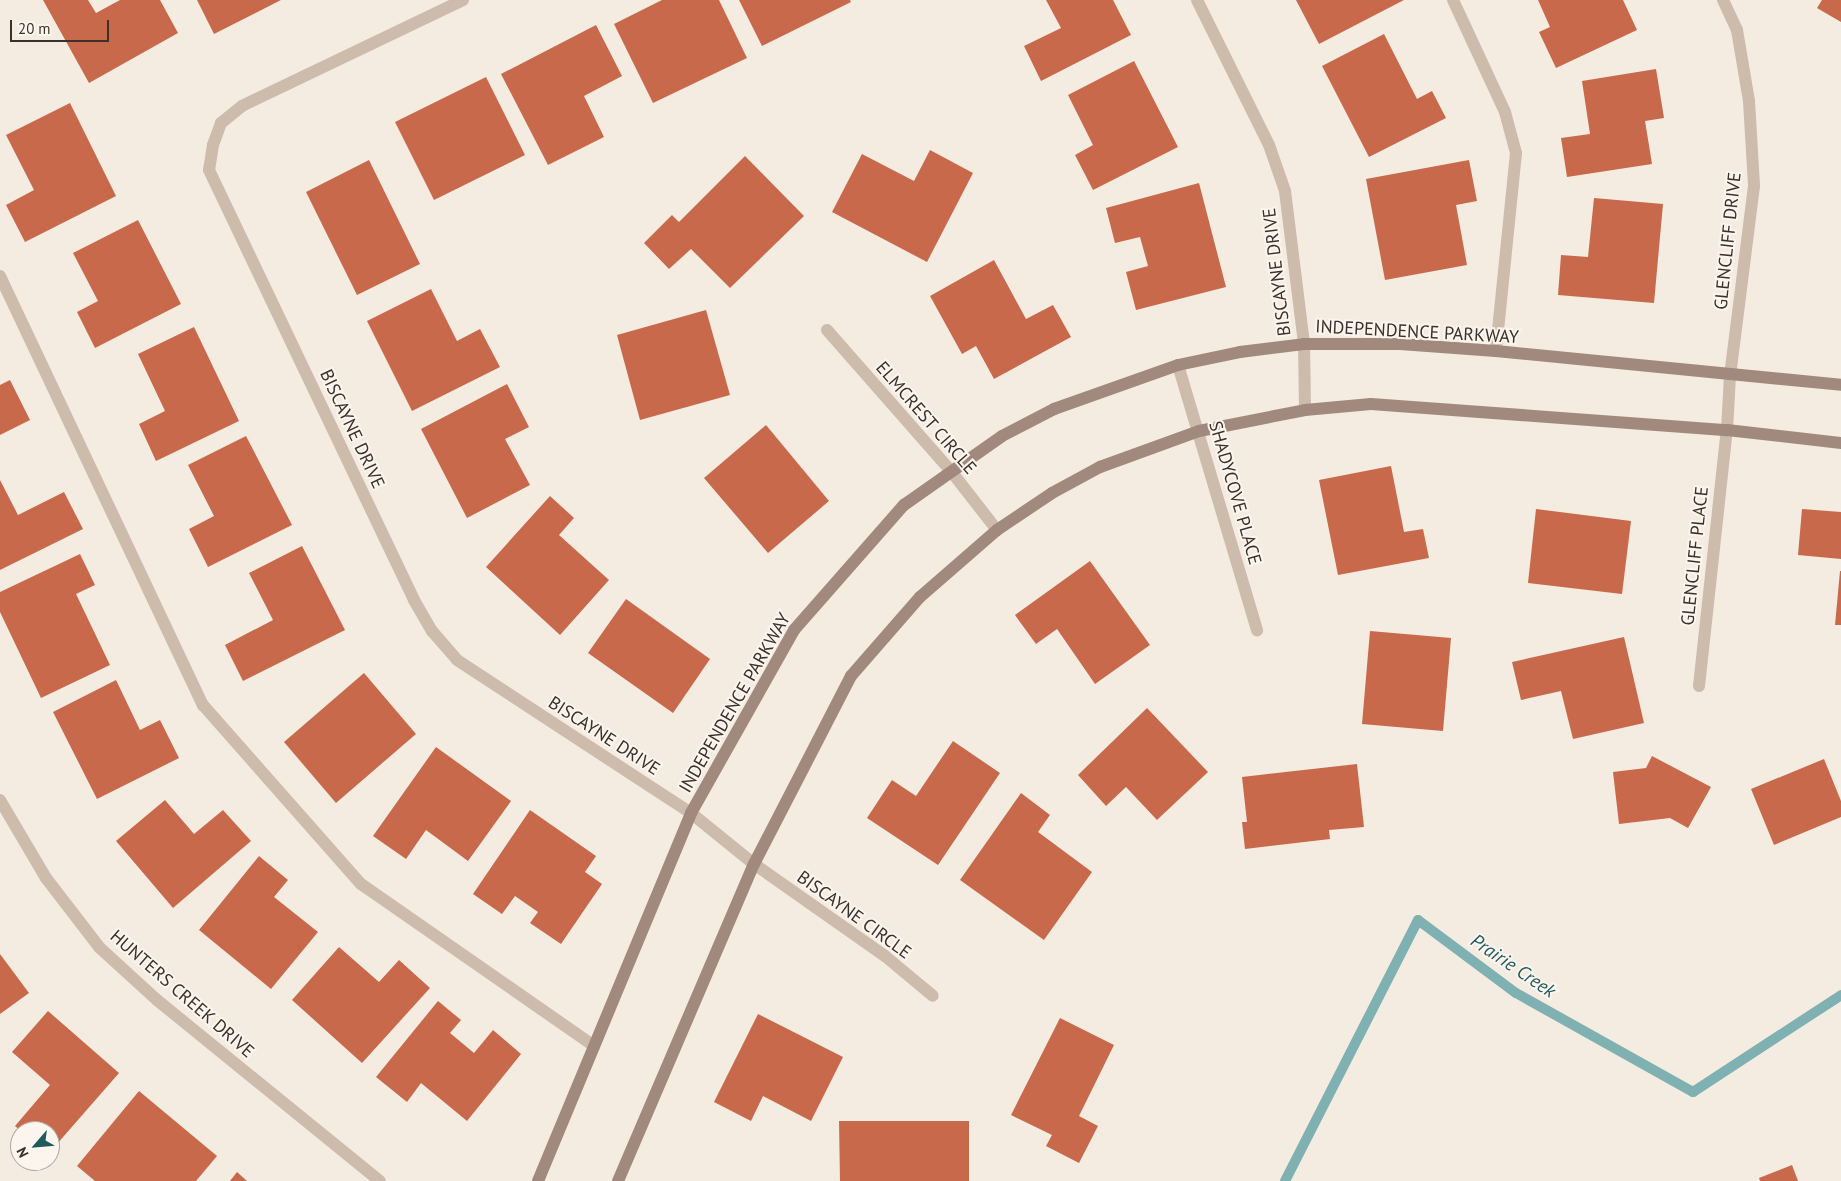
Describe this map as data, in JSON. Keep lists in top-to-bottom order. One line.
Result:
{"streets":{"main road":["INDEPENDENCE PARKWAY"],"street":["GLENCLIFF DRIVE","BISCAYNE DRIVE","ELMCREST CIRCLE","SHADYCOVE PLACE","GLENCLIFF PLACE","BISCAYNE CIRCLE","HUNTERS CREEK DRIVE"]},"crossings":[["GLENCLIFF DRIVE","INDEPENDENCE PARKWAY"],["GLENCLIFF DRIVE","GLENCLIFF PLACE"],["BISCAYNE DRIVE","INDEPENDENCE PARKWAY"],["BISCAYNE DRIVE","BISCAYNE CIRCLE"],["INDEPENDENCE PARKWAY","ELMCREST CIRCLE"],["INDEPENDENCE PARKWAY","SHADYCOVE PLACE"]],"water":["Prairie Creek"],"scale_bar":"20 m","north":"bottom left"}
